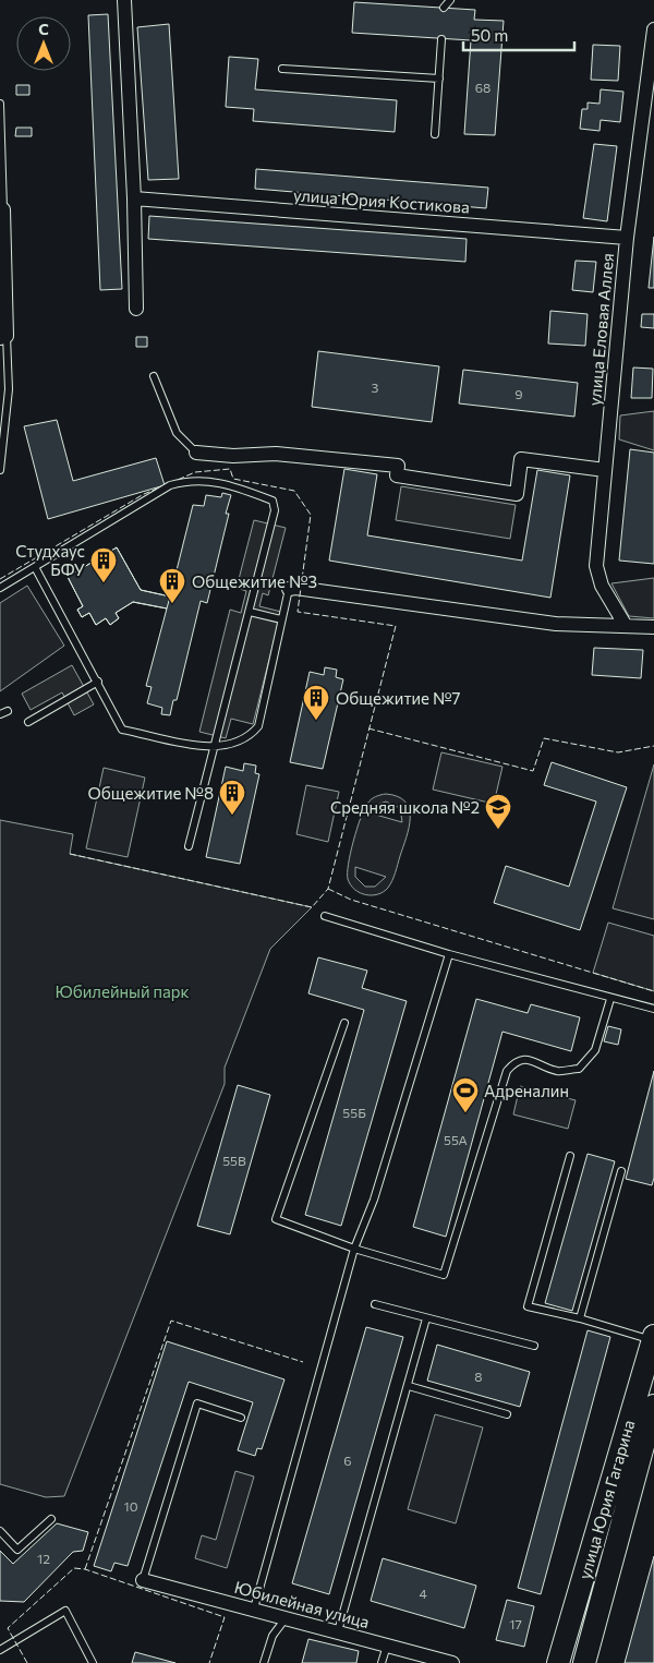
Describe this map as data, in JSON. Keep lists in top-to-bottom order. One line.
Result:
{"streets":{"main road":["улица Юрия Гагарина"],"street":["улица Юрия Костикова","улица Еловая Аллея","Юбилейная улица"]},"crossings":[["улица Юрия Костикова","улица Еловая Аллея"]],"parks":["Юбилейный парк"],"places":{"building":["Студхаус БФУ","Общежитие №3","Общежитие №7","Общежитие №8"],"school or university":["Средняя школа №2"],"sports":["Адреналин"]},"house_numbers":["68","3","9","55Б","55А","55В","8","6","10","12","4","17"],"scale_bar":"50 m","north":"top"}
